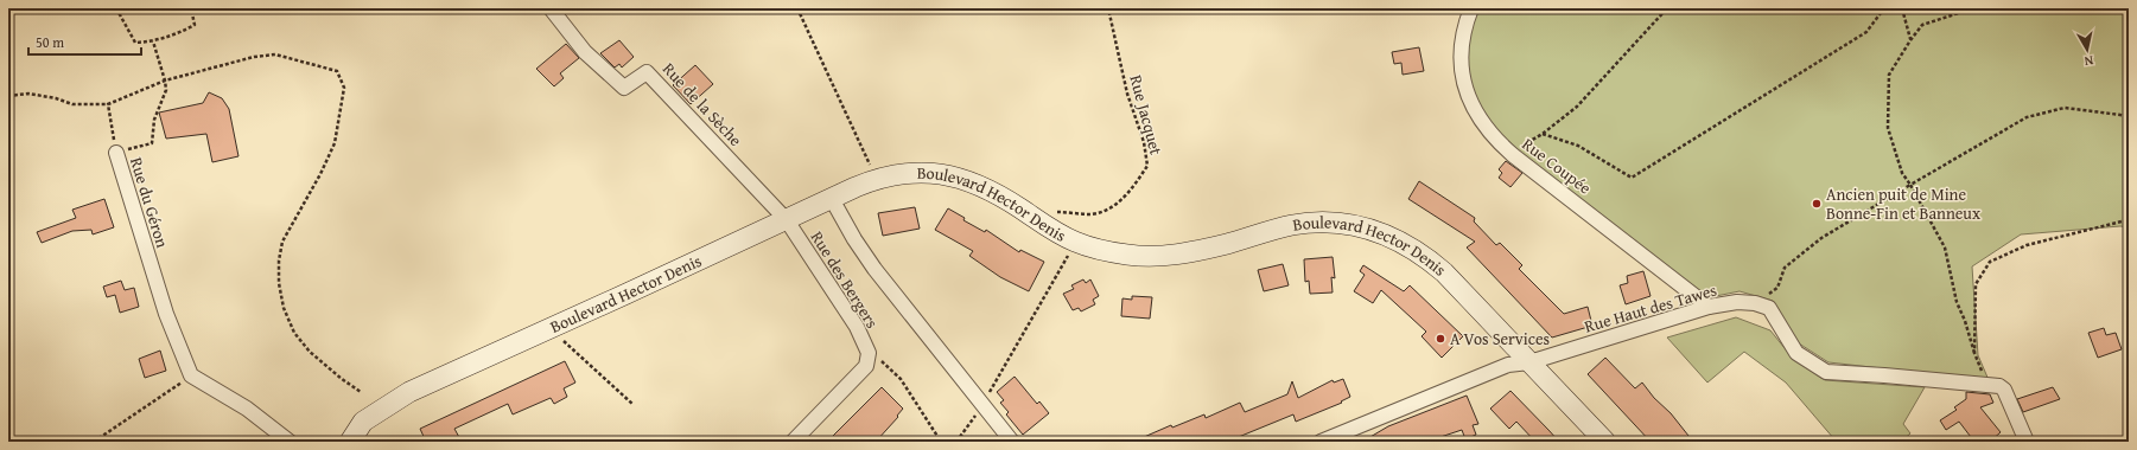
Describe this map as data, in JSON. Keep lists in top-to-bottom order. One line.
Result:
{"streets":{"street":["Rue de la Sèche","Rue Coupée","Rue du Géron","Boulevard Hector Denis","Rue des Bergers","Rue Haut des Tawes"],"path":["Rue Jacquet"]},"crossings":[["Rue de la Sèche","Boulevard Hector Denis"],["Rue de la Sèche","Rue des Bergers"],["Rue Coupée","Rue Haut des Tawes"],["Boulevard Hector Denis","Rue des Bergers"],["Boulevard Hector Denis","Rue Haut des Tawes"]],"places":["Ancien puit de Mine Bonne-Fin et Banneux","A Vos Services"],"scale_bar":"50 m","north":"bottom"}
